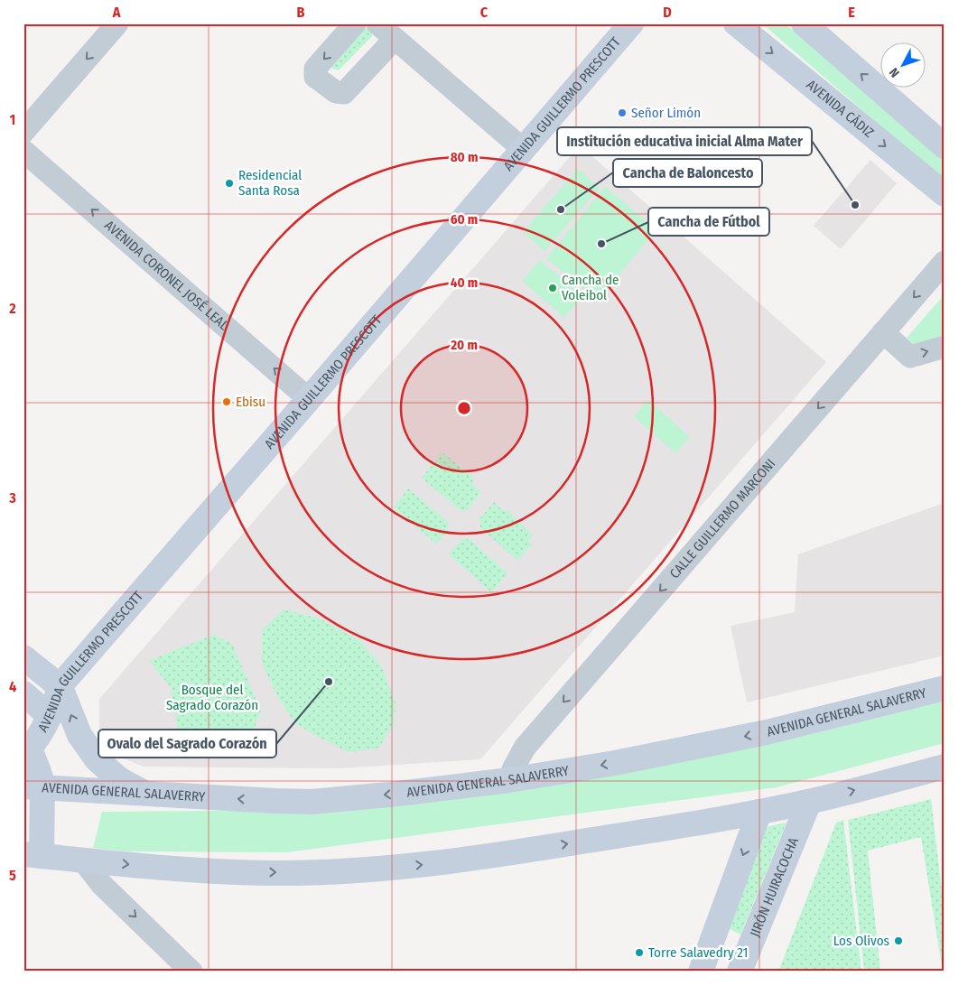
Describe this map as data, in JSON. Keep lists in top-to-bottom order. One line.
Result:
{"streets":{"main road":["AVENIDA GUILLERMO PRESCOTT","AVENIDA CÁDIZ","AVENIDA GENERAL SALAVERRY","JIRÓN HUIRACOCHA"],"street":["AVENIDA CORONEL JOSÉ LEAL","CALLE GUILLERMO MARCONI"]},"crossings":[["AVENIDA GUILLERMO PRESCOTT","AVENIDA CORONEL JOSÉ LEAL"],["AVENIDA GUILLERMO PRESCOTT","AVENIDA GENERAL SALAVERRY"],["CALLE GUILLERMO MARCONI","AVENIDA GENERAL SALAVERRY"]],"one_way":["AVENIDA CORONEL JOSÉ LEAL","CALLE GUILLERMO MARCONI"],"parks":["Bosque del Sagrado Corazón"],"places":["Señor Limón","Residencial Santa Rosa","Institución educativa inicial Alma Mater","Cancha de Baloncesto","Cancha de Fútbol","Cancha de Voleibol","Ebisu","Ovalo del Sagrado Corazón","Los Olivos","Torre Salavedry 21"],"north":"bottom left","grid":{"columns":["A","B","C","D","E"],"rows":["1","2","3","4","5"]},"rings":["80 m","60 m","40 m","20 m"]}
